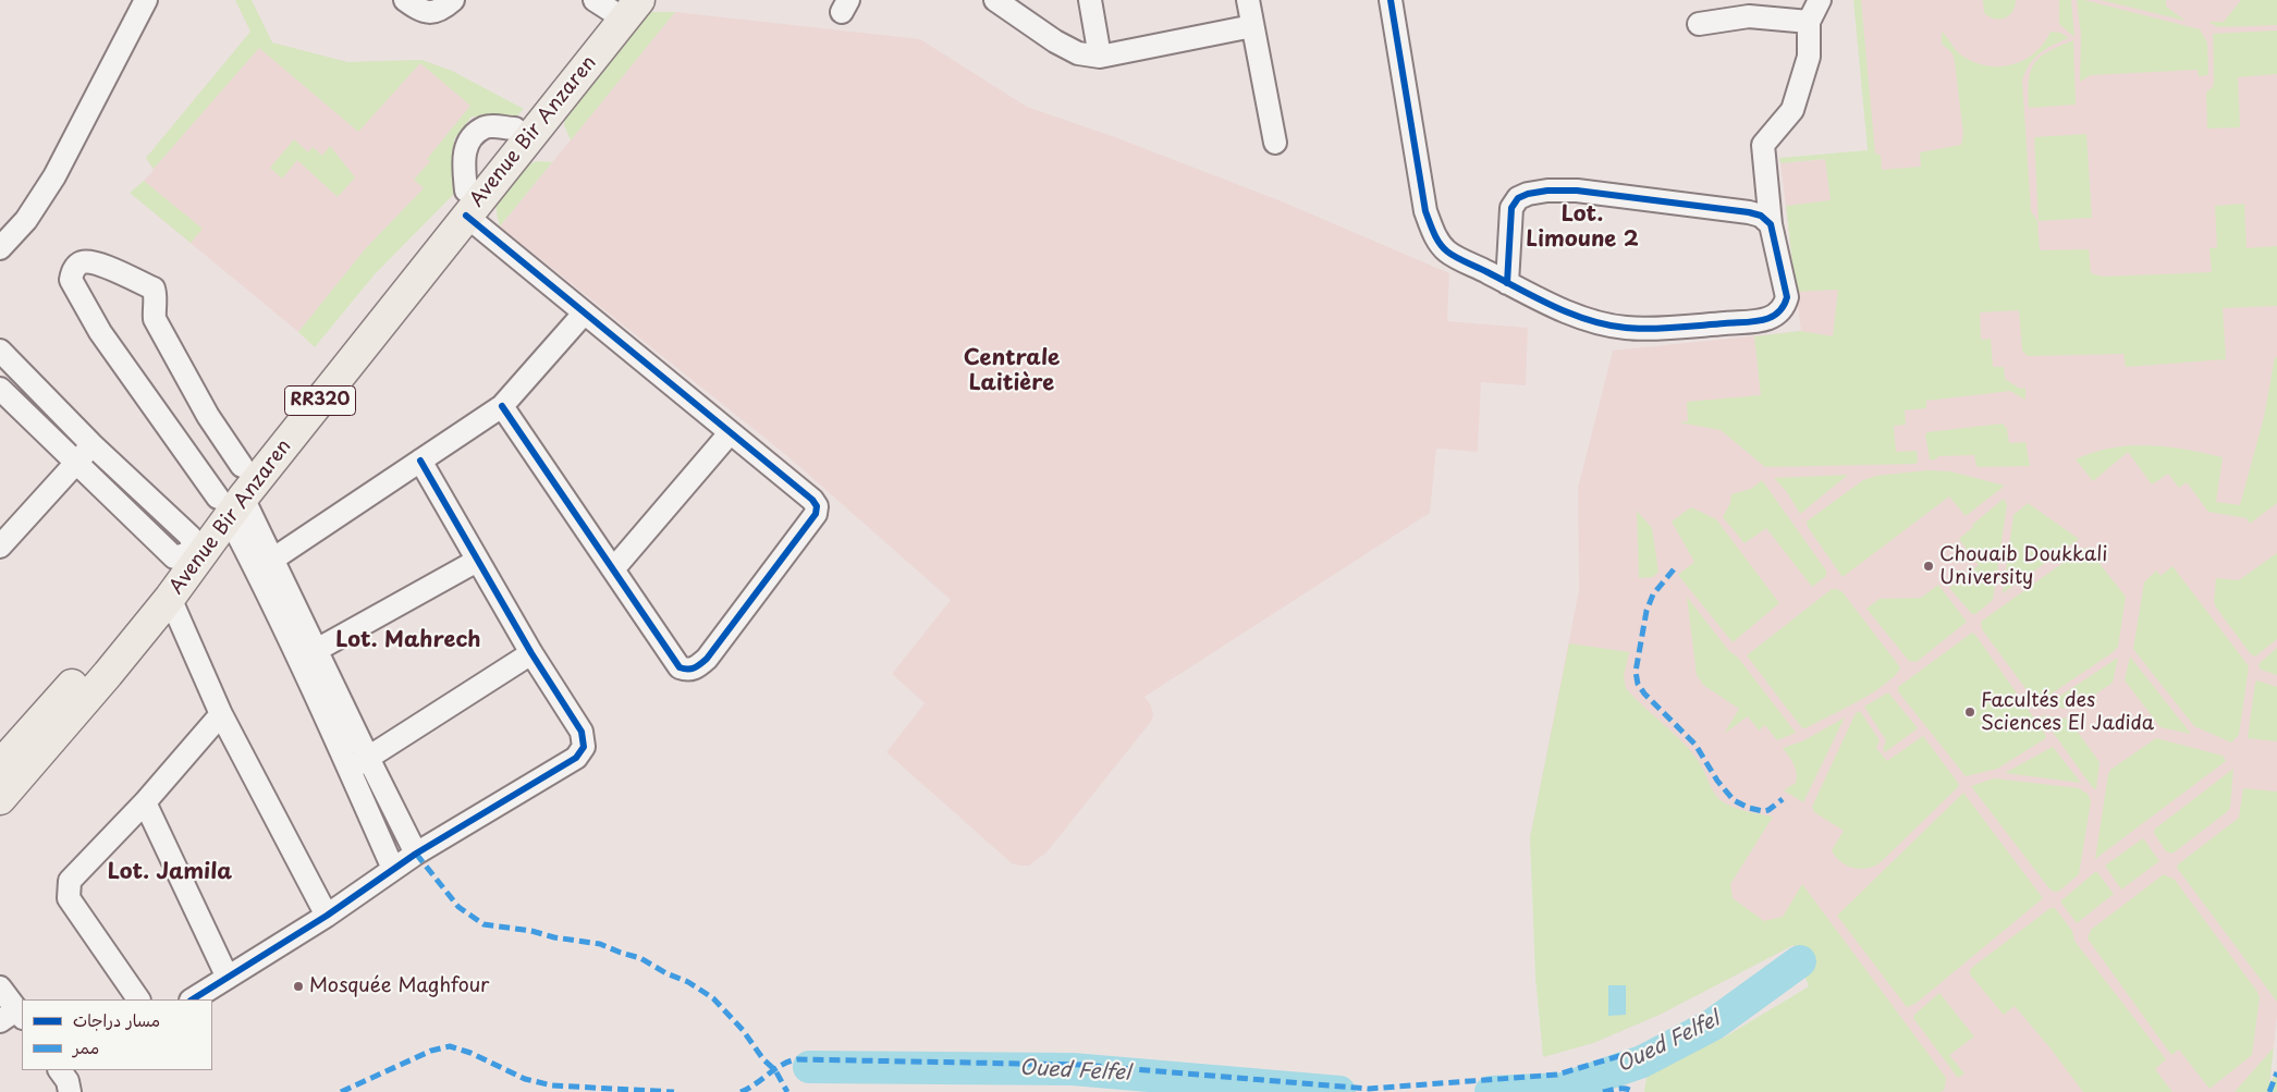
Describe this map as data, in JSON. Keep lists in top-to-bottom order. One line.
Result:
{"streets":{"highway":["Avenue Bir Anzaren","RR320"]},"districts":["Lot. Limoune 2","Centrale Laitière","Lot. Mahrech","Lot. Jamila"],"water":["Oued Felfel"],"places":["Chouaib Doukkali University","Facultés des Sciences El Jadida","Mosquée Maghfour"],"legend":["مسار دراجات","ممر"]}
